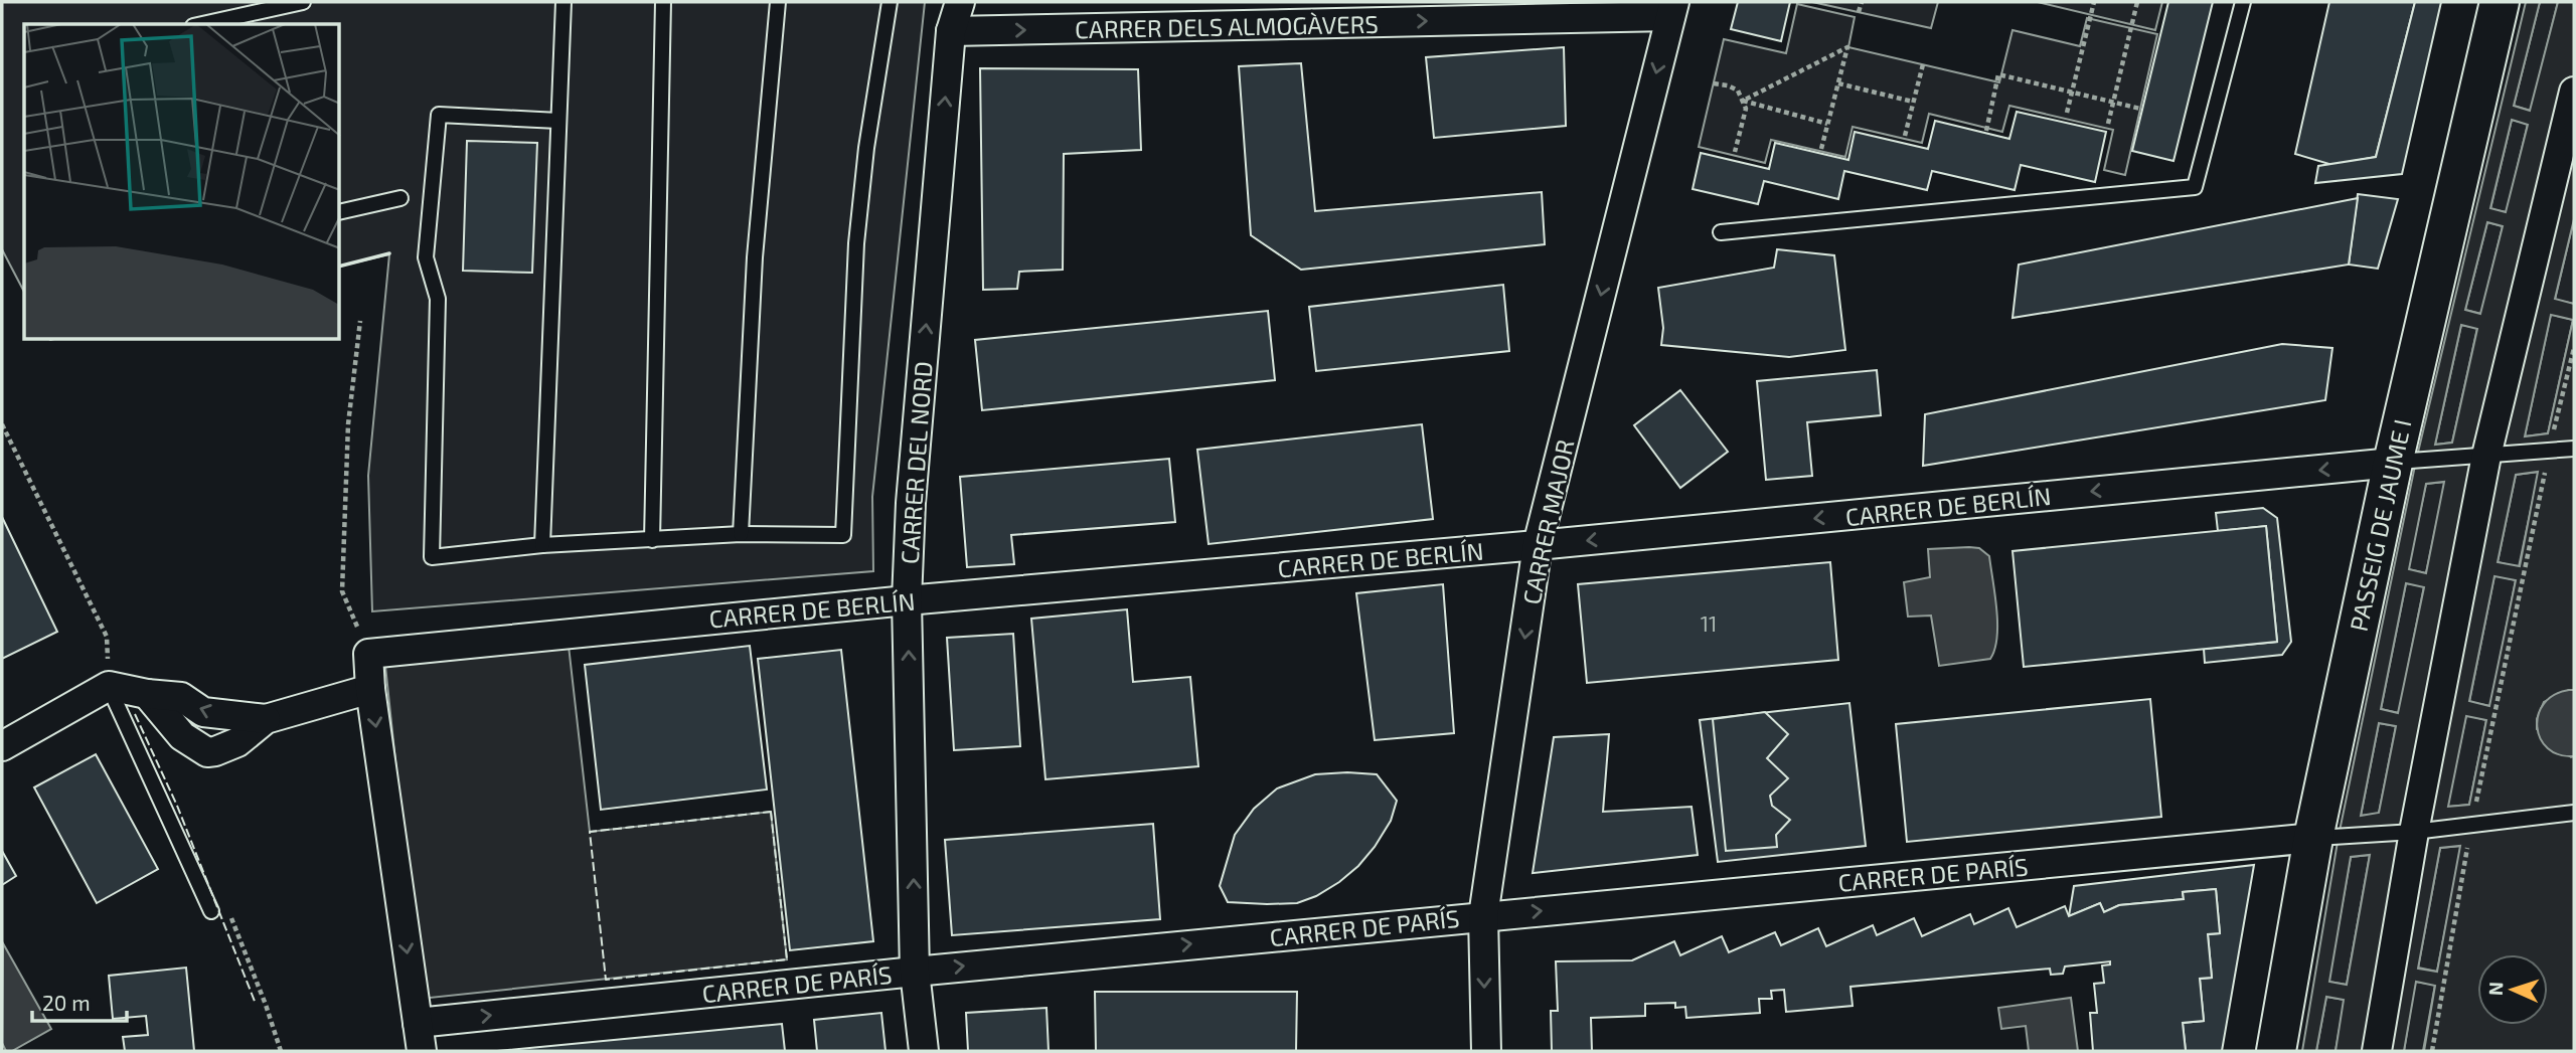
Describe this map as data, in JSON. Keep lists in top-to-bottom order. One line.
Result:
{"streets":{"street":["CARRER DELS ALMOGÀVERS","CARRER DEL NORD","CARRER DE BERLÍN","CARRER MAJOR","PASSEIG DE JAUME I","CARRER DE PARÍS"]},"crossings":[["CARRER DELS ALMOGÀVERS","CARRER DEL NORD"],["CARRER DELS ALMOGÀVERS","CARRER MAJOR"],["CARRER DEL NORD","CARRER DE BERLÍN"],["CARRER DEL NORD","CARRER DE PARÍS"],["CARRER DE BERLÍN","CARRER MAJOR"],["CARRER DE BERLÍN","PASSEIG DE JAUME I"],["CARRER MAJOR","CARRER DE PARÍS"],["PASSEIG DE JAUME I","CARRER DE PARÍS"]],"one_way":["CARRER DELS ALMOGÀVERS","CARRER DEL NORD","CARRER DE BERLÍN","CARRER MAJOR","CARRER DE PARÍS"],"house_numbers":["11"],"scale_bar":"20 m","north":"left"}
